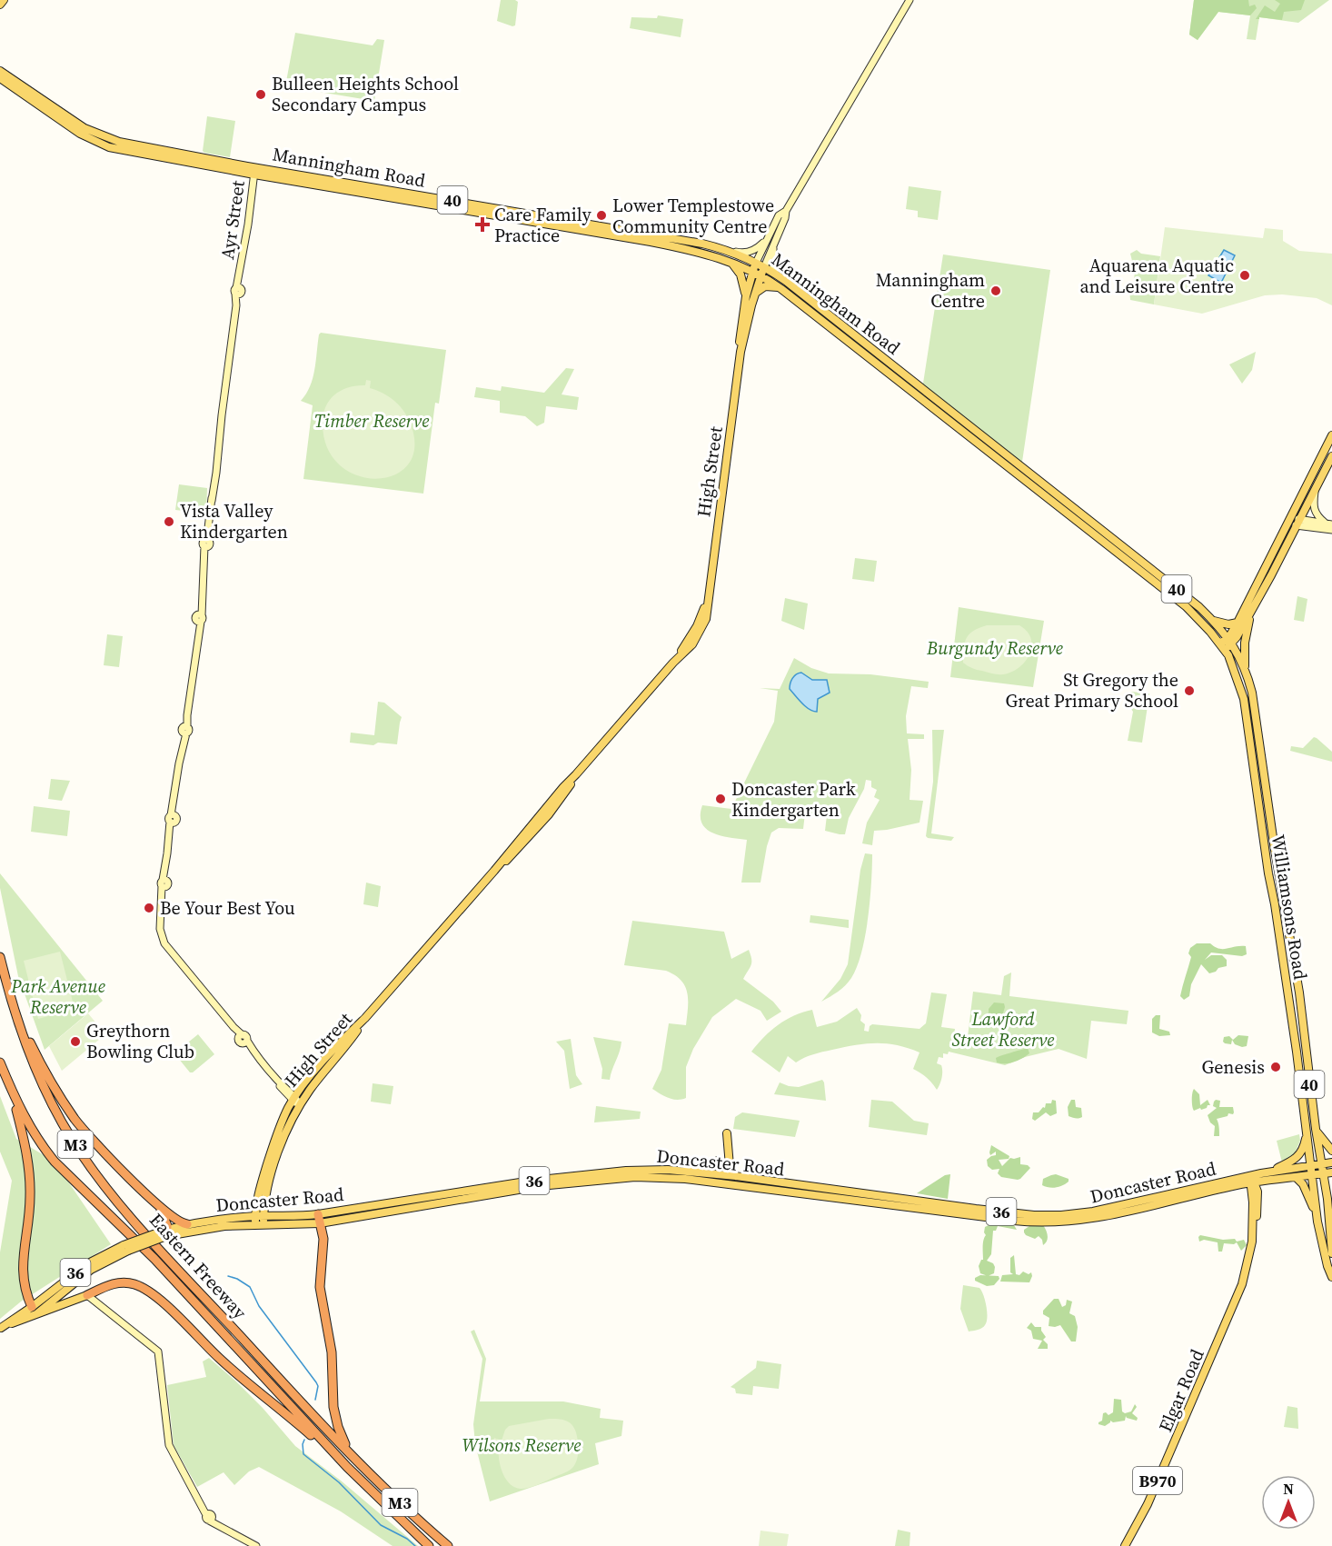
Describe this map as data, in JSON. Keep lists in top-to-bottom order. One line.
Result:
{"streets":{"highway":["M3","36","Eastern Freeway"],"main road":["Manningham Road","40","High Street","Williamsons Road","Doncaster Road","Elgar Road","B970"],"street":["Ayr Street"]},"crossings":[["Manningham Road","Ayr Street"],["Manningham Road","High Street"],["Manningham Road","Williamsons Road"],["40","Williamsons Road"],["40","Doncaster Road"],["Ayr Street","High Street"],["High Street","Doncaster Road"],["Williamsons Road","Doncaster Road"],["Doncaster Road","36"],["Doncaster Road","Elgar Road"],["36","Eastern Freeway"]],"parks":["Timber Reserve","Burgundy Reserve","Park Avenue Reserve","Lawford Street Reserve","Wilsons Reserve"],"places":{"other":["Bulleen Heights School Secondary Campus","Lower Templestowe Community Centre","Aquarena Aquatic and Leisure Centre","Manningham Centre","Vista Valley Kindergarten","St Gregory the Great Primary School","Doncaster Park Kindergarten","Be Your Best You","Greythorn Bowling Club","Genesis"],"health":["Care Family Practice"]},"north":"top"}
